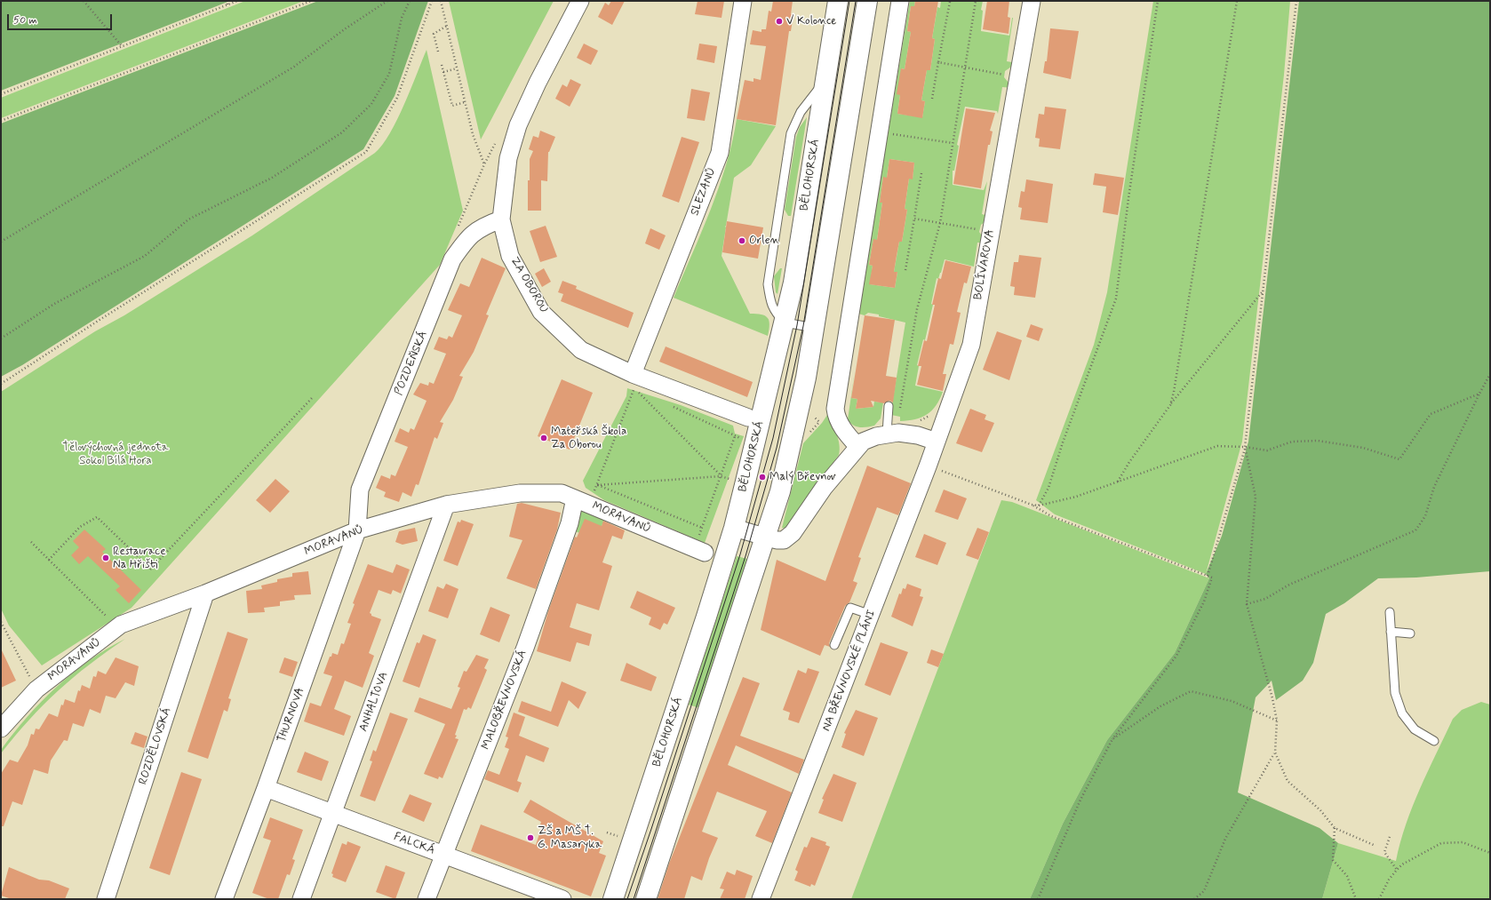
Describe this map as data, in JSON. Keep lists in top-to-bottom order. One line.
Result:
{"streets":{"main road":["BĚLOHORSKÁ"],"street":["SLEZANŮ","BOLÍVAROVA","ZA OBOROU","POZDEŇSKÁ","MORAVANŮ","NA BŘEVNOVSKÉ PLÁNI","MALOBŘEVNOVSKÁ","ANHALTOVA","THURNOVA","ROZDĚLOVSKÁ","FALCKÁ"]},"crossings":[["SLEZANŮ","ZA OBOROU"],["BOLÍVAROVA","NA BŘEVNOVSKÉ PLÁNI"],["ZA OBOROU","POZDEŇSKÁ"],["POZDEŇSKÁ","MORAVANŮ"],["POZDEŇSKÁ","THURNOVA"],["MORAVANŮ","MALOBŘEVNOVSKÁ"],["MORAVANŮ","ANHALTOVA"],["MORAVANŮ","THURNOVA"],["MORAVANŮ","ROZDĚLOVSKÁ"],["MALOBŘEVNOVSKÁ","FALCKÁ"],["ANHALTOVA","FALCKÁ"],["THURNOVA","FALCKÁ"]],"parks":["Tělovýchovná jednota Sokol Bílá Hora"],"places":["V Kolonce","Orlen","Mateřská Škola Za Oborou","Malý Břevnov","Restaurace Na Hřišti","ZŠ a MŠ T. G. Masaryka"],"scale_bar":"50 m"}
